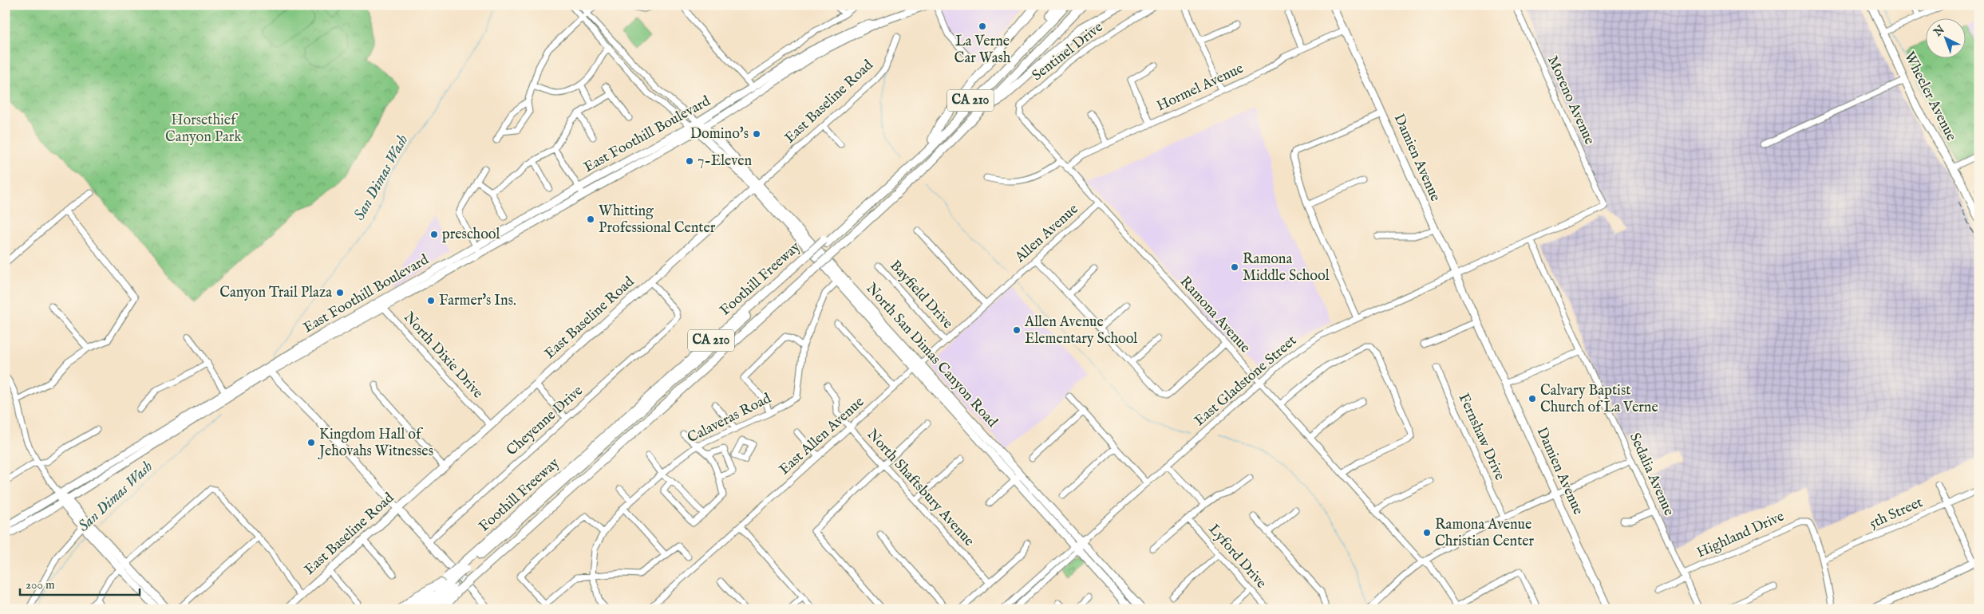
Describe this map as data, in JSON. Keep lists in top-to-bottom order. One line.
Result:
{"streets":{"highway":["CA 210","Foothill Freeway"],"main road":["Wheeler Avenue","East Baseline Road","East Foothill Boulevard","Damien Avenue","North San Dimas Canyon Road"],"street":["Sentinel Drive","Hormel Avenue","Moreno Avenue","Allen Avenue","Bayfield Drive","Ramona Avenue","North Dixie Drive","East Gladstone Street","Calaveras Road","Cheyenne Drive","East Allen Avenue","Fernshaw Drive","Sedalia Avenue","North Shaftsbury Avenue","5th Street","Highland Drive","Lyford Drive"]},"crossings":[["Sentinel Drive","Ramona Avenue"],["Hormel Avenue","Damien Avenue"],["Hormel Avenue","Ramona Avenue"],["Moreno Avenue","East Gladstone Street"],["East Baseline Road","North Dixie Drive"],["East Baseline Road","North San Dimas Canyon Road"],["East Baseline Road","Cheyenne Drive"],["East Foothill Boulevard","North Dixie Drive"],["East Foothill Boulevard","North San Dimas Canyon Road"],["Damien Avenue","East Gladstone Street"],["Allen Avenue","Ramona Avenue"],["Allen Avenue","East Allen Avenue"],["Bayfield Drive","East Allen Avenue"],["Ramona Avenue","East Gladstone Street"],["North San Dimas Canyon Road","East Gladstone Street"],["North San Dimas Canyon Road","Calaveras Road"],["North San Dimas Canyon Road","East Allen Avenue"],["East Gladstone Street","Sedalia Avenue"],["East Allen Avenue","North Shaftsbury Avenue"],["Sedalia Avenue","Highland Drive"],["5th Street","Highland Drive"]],"water":["San Dimas Wash"],"parks":["Horsethief Canyon Park"],"places":["La Verne Car Wash","Domino's","7-Eleven","Whitting Professional Center","preschool","Ramona Middle School","Canyon Trail Plaza","Farmer's Ins.","Allen Avenue Elementary School","Calvary Baptist Church of La Verne","Kingdom Hall of Jehovahs Witnesses","Ramona Avenue Christian Center"],"scale_bar":"200 m","north":"top left"}
